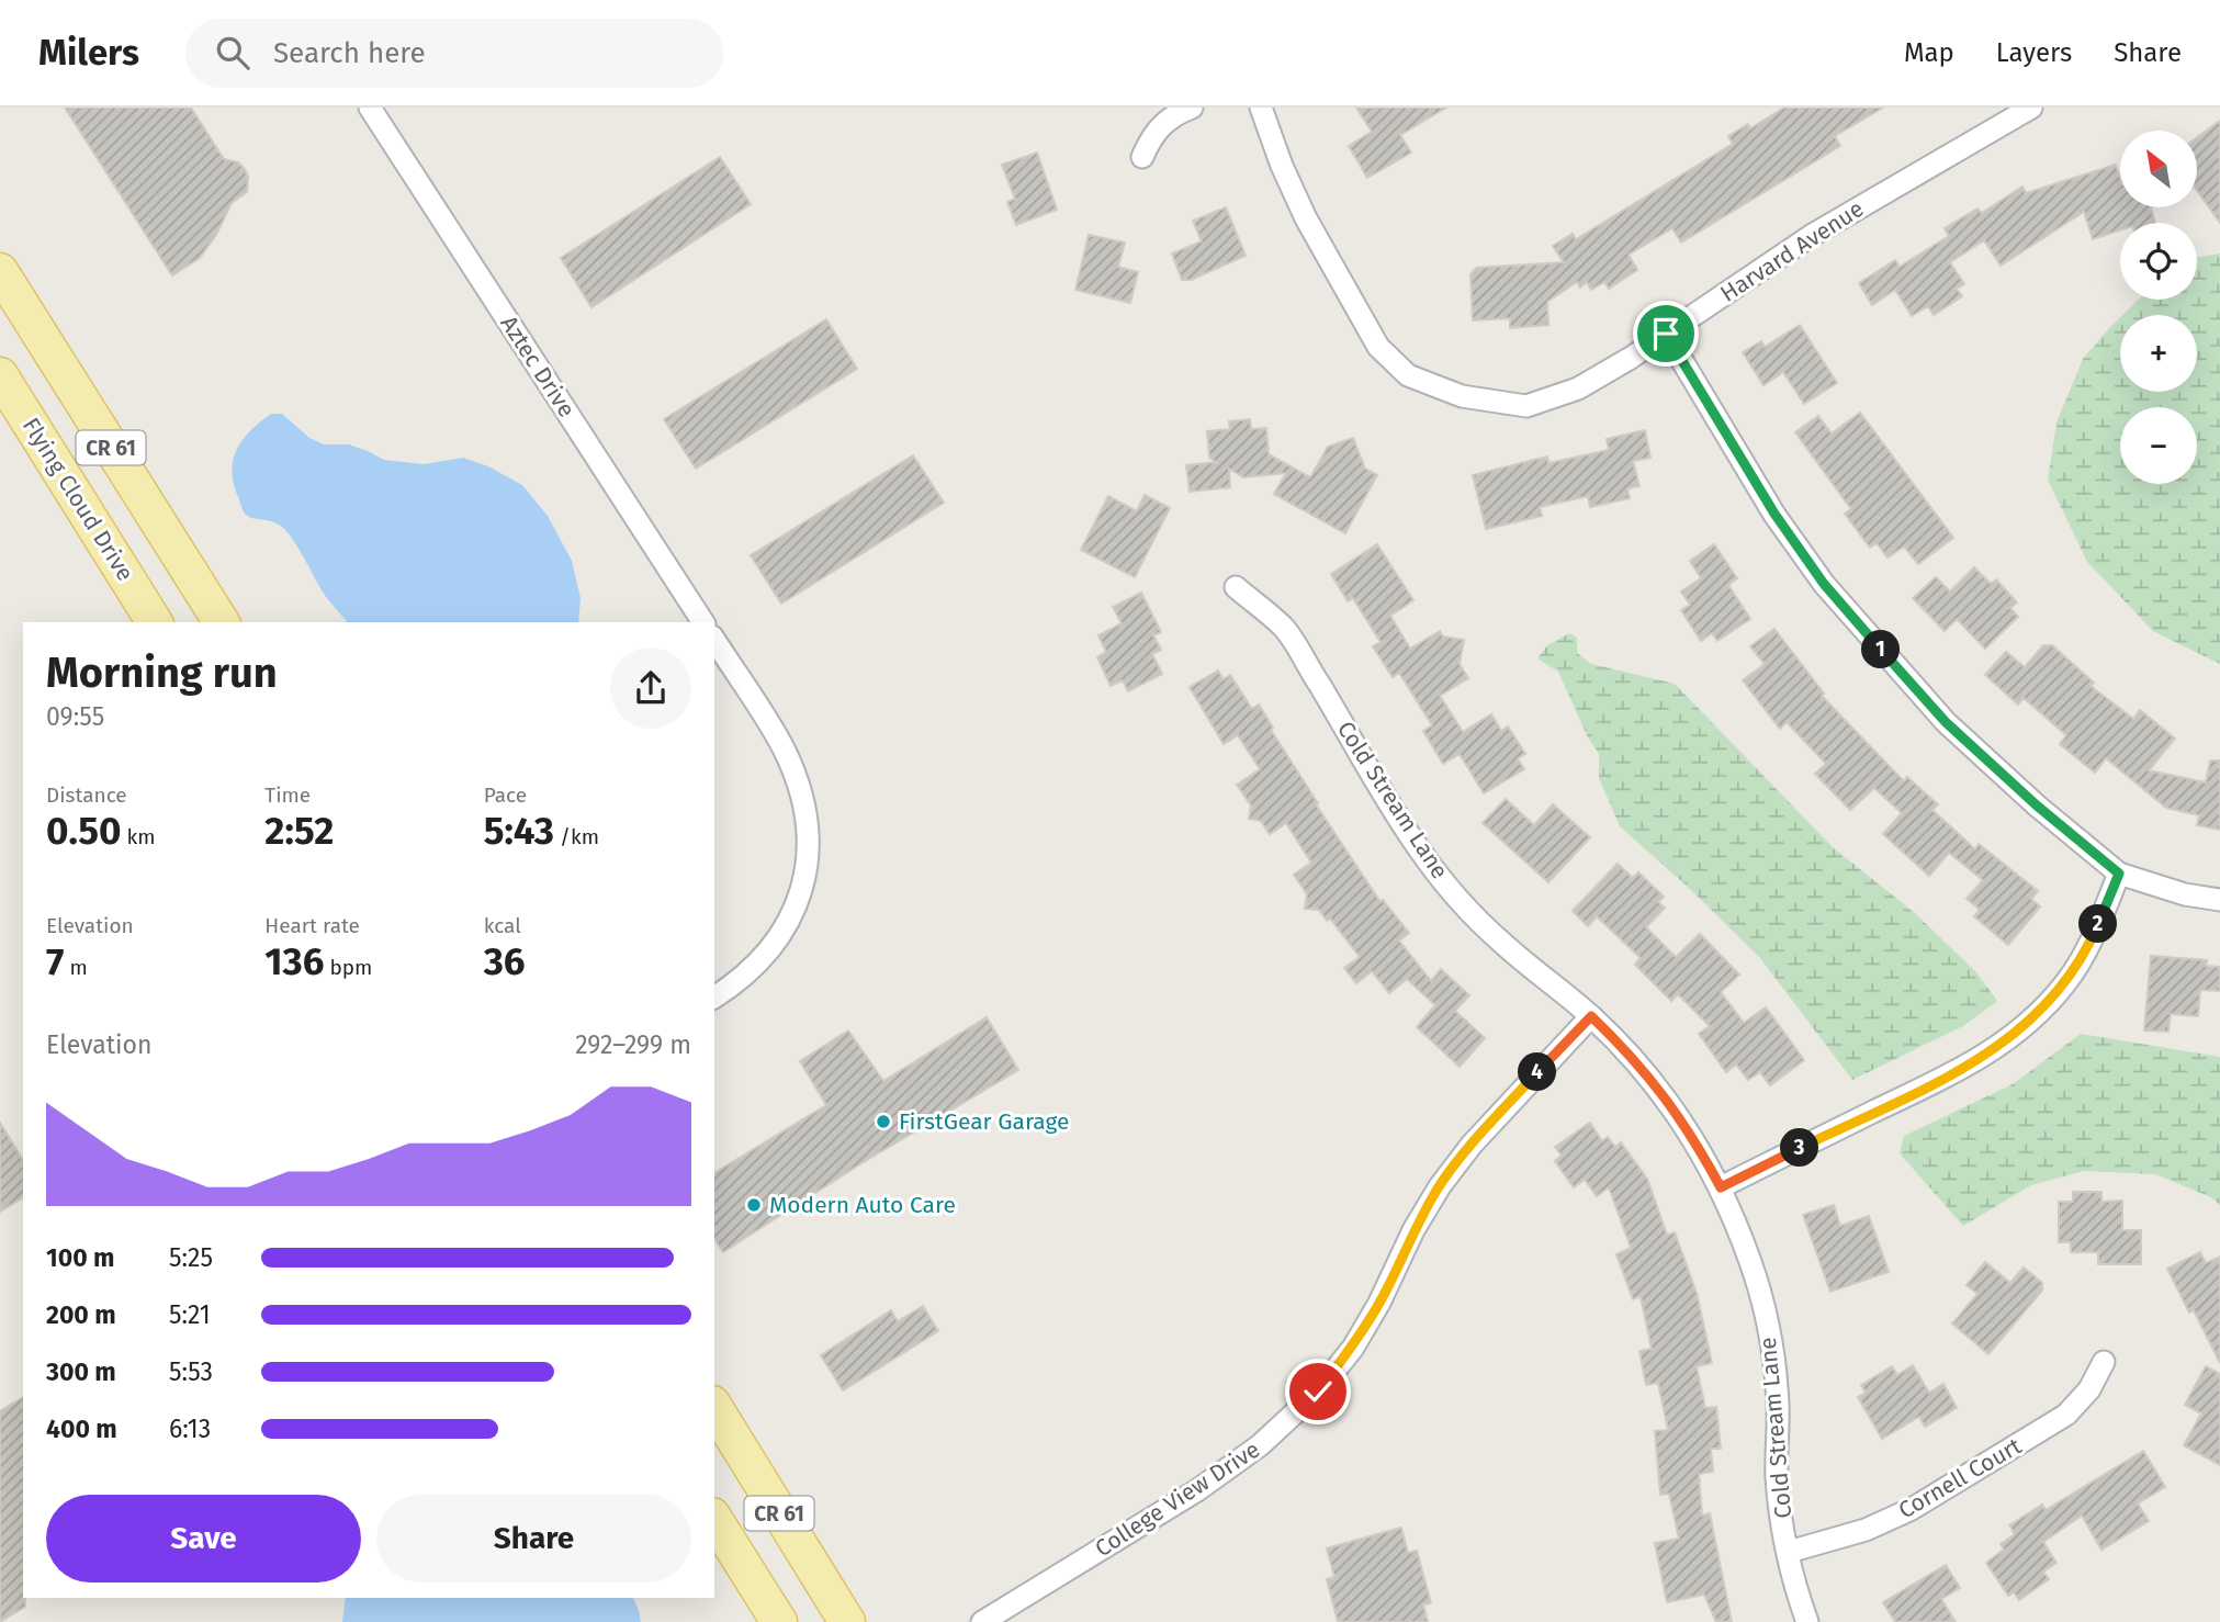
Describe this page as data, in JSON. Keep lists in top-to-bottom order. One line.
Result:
{"streets":{"main road":["CR 61","Flying Cloud Drive"],"street":["Harvard Avenue","Aztec Drive","Cold Stream Lane","Cornell Court","College View Drive"]},"crossings":[["Cold Stream Lane","Cornell Court"],["Cold Stream Lane","College View Drive"]],"places":["FirstGear Garage","Modern Auto Care"],"north":"top left","page":{"header":"Milers","search":"Search here","nav":["Map","Layers","Share"],"map_buttons":["+","−"],"heading":["Morning run","09:55"],"pins":["1","2","4","3"],"stats":[["Distance","0.50 km"],["Time","2:52"],["Pace","5:43 /km"],["Elevation","7 m"],["Heart rate","136 bpm"],["kcal","36"]],"chart":["Elevation","292–299 m"],"list":[{"name":"100 m","note":"5:25"},{"name":"200 m","note":"5:21"},{"name":"300 m","note":"5:53"},{"name":"400 m","note":"6:13"}],"buttons":["Save","Share"]}}
